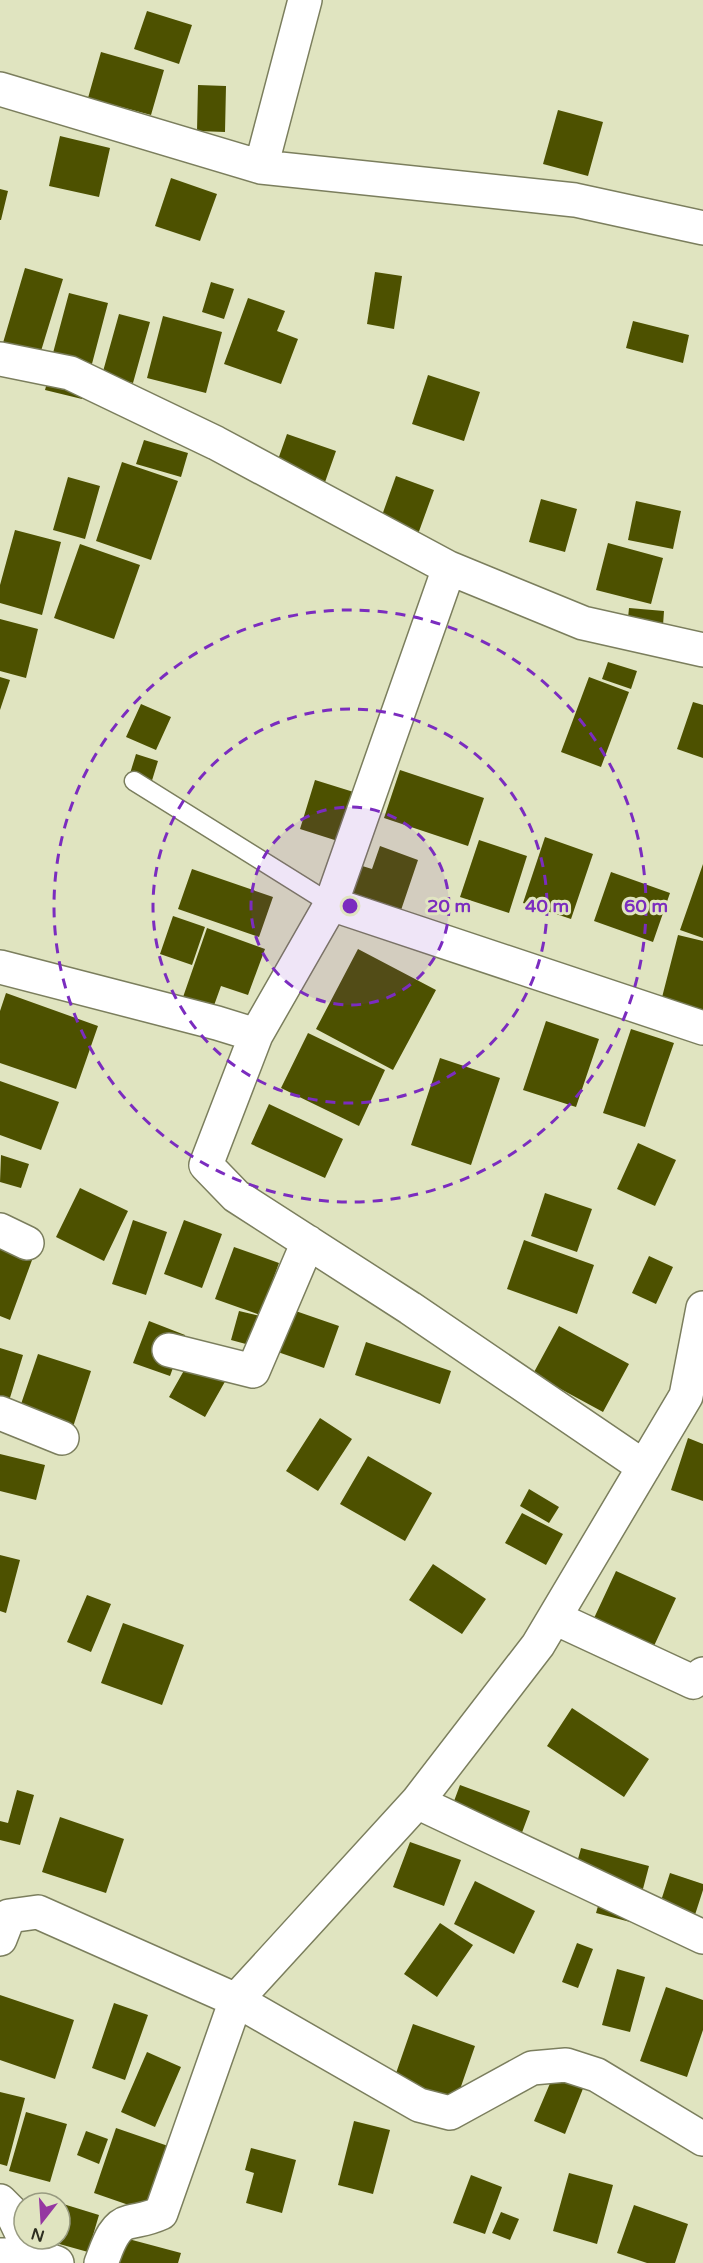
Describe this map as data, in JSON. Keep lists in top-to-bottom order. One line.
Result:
{"north":"bottom","rings":["20 m","40 m","60 m"]}
